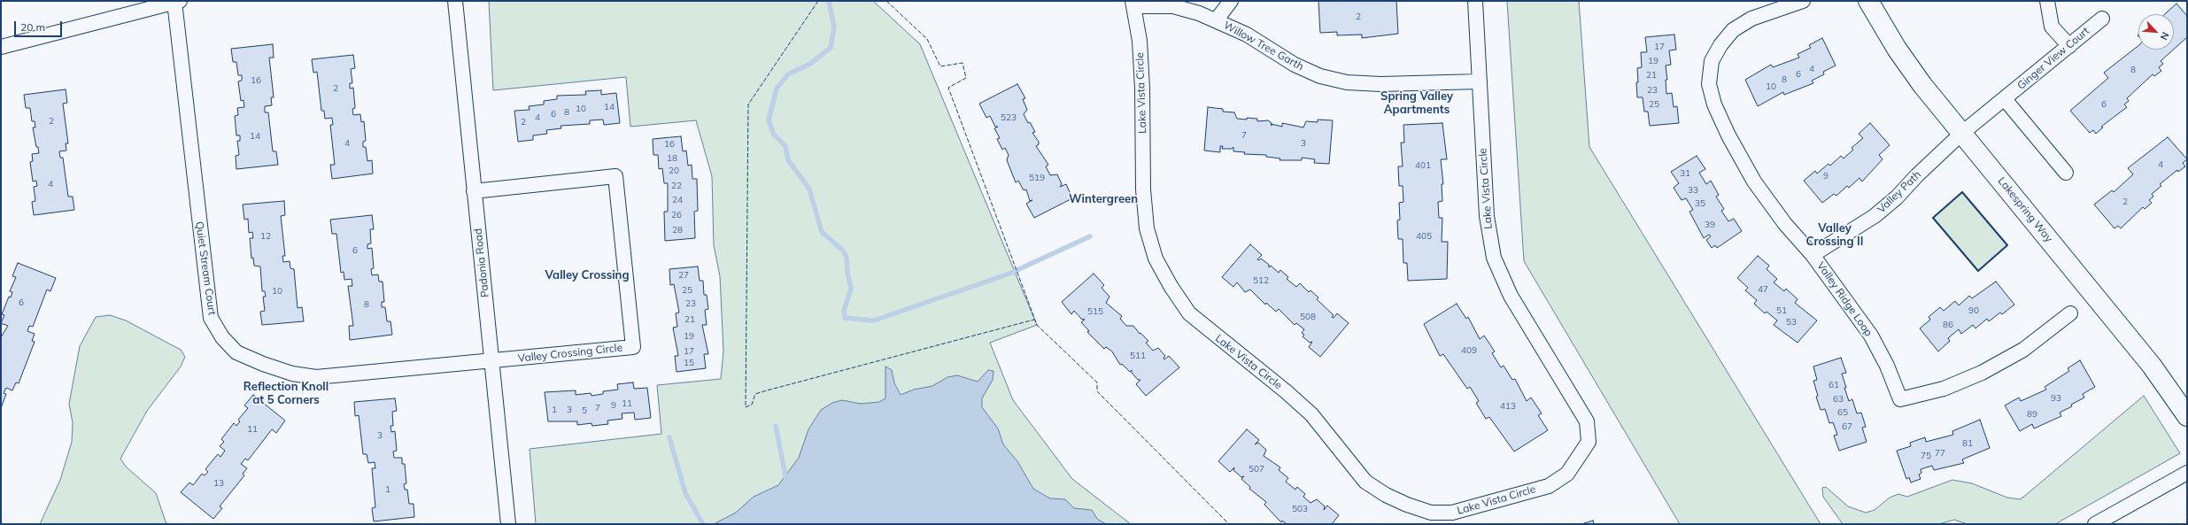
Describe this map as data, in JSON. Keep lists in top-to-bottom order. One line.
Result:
{"streets":{"street":["Willow Tree Garth","Ginger View Court","Lake Vista Circle","Valley Path","Lakespring Way","Padonia Road","Quiet Stream Court","Valley Ridge Loop","Valley Crossing Circle"]},"crossings":[["Willow Tree Garth","Lake Vista Circle"],["Ginger View Court","Valley Path"],["Ginger View Court","Lakespring Way"],["Valley Path","Lakespring Way"],["Valley Path","Valley Ridge Loop"],["Padonia Road","Quiet Stream Court"],["Padonia Road","Valley Crossing Circle"],["Quiet Stream Court","Valley Crossing Circle"]],"districts":["Spring Valley Apartments","Wintergreen","Valley Crossing II","Valley Crossing","Reflection Knoll at 5 Corners"],"house_numbers":["2","17","19","4","8","6","21","8","16","10","2","23","25","6","14","10","8","6","4","523","2","2","7","14","4","3","16","18","4","401","20","31","9","519","4","22","33","24","2","35","26","39","28","12","405","6","27","512","47","25","10","6","23","8","51","90","515","508","21","53","86","19","409","17","511","15","61","93","63","11","9","413","7","1","3","5","65","89","67","11","3","81","77","75","507","13","1","503"],"scale_bar":"20 m","north":"bottom right"}
